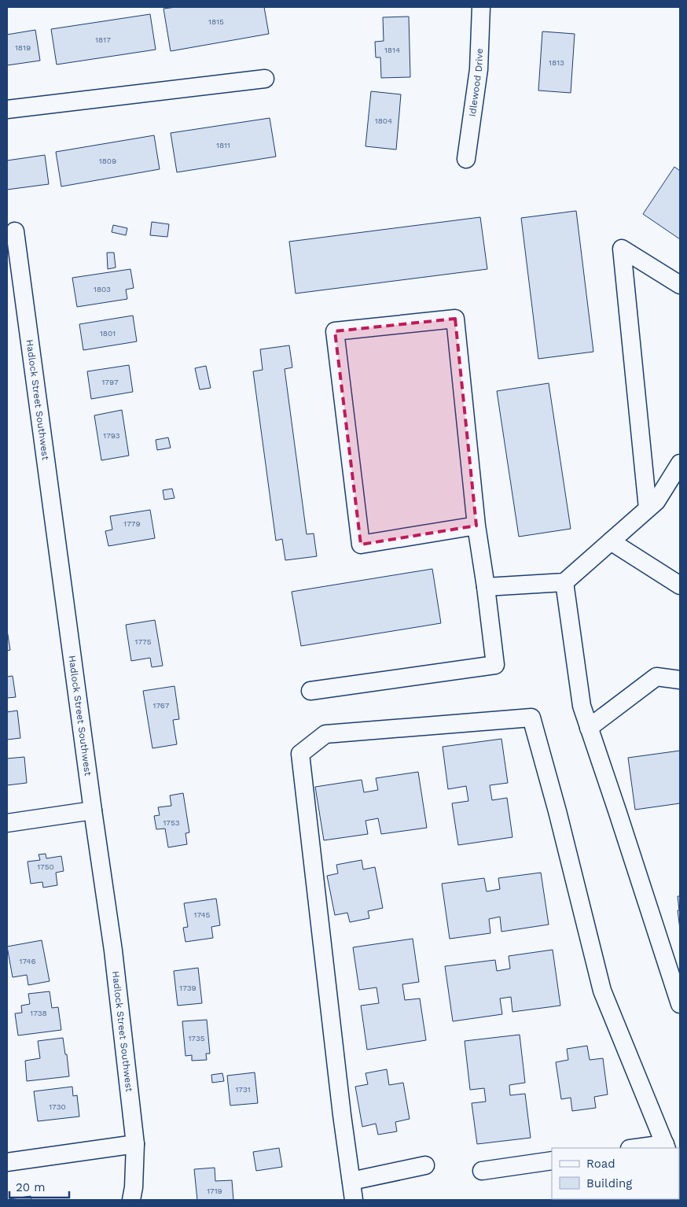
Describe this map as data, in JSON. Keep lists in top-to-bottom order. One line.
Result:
{"streets":{"street":["Idlewood Drive","Hadlock Street Southwest"]},"house_numbers":["1815","1817","1819","1814","1813","1804","1811","1809","1803","1801","1797","1793","1779","1775","1767","1753","1750","1745","1746","1739","1738","1735","1731","1730","1719"],"legend":["Road","Building"],"scale_bar":"20 m"}
